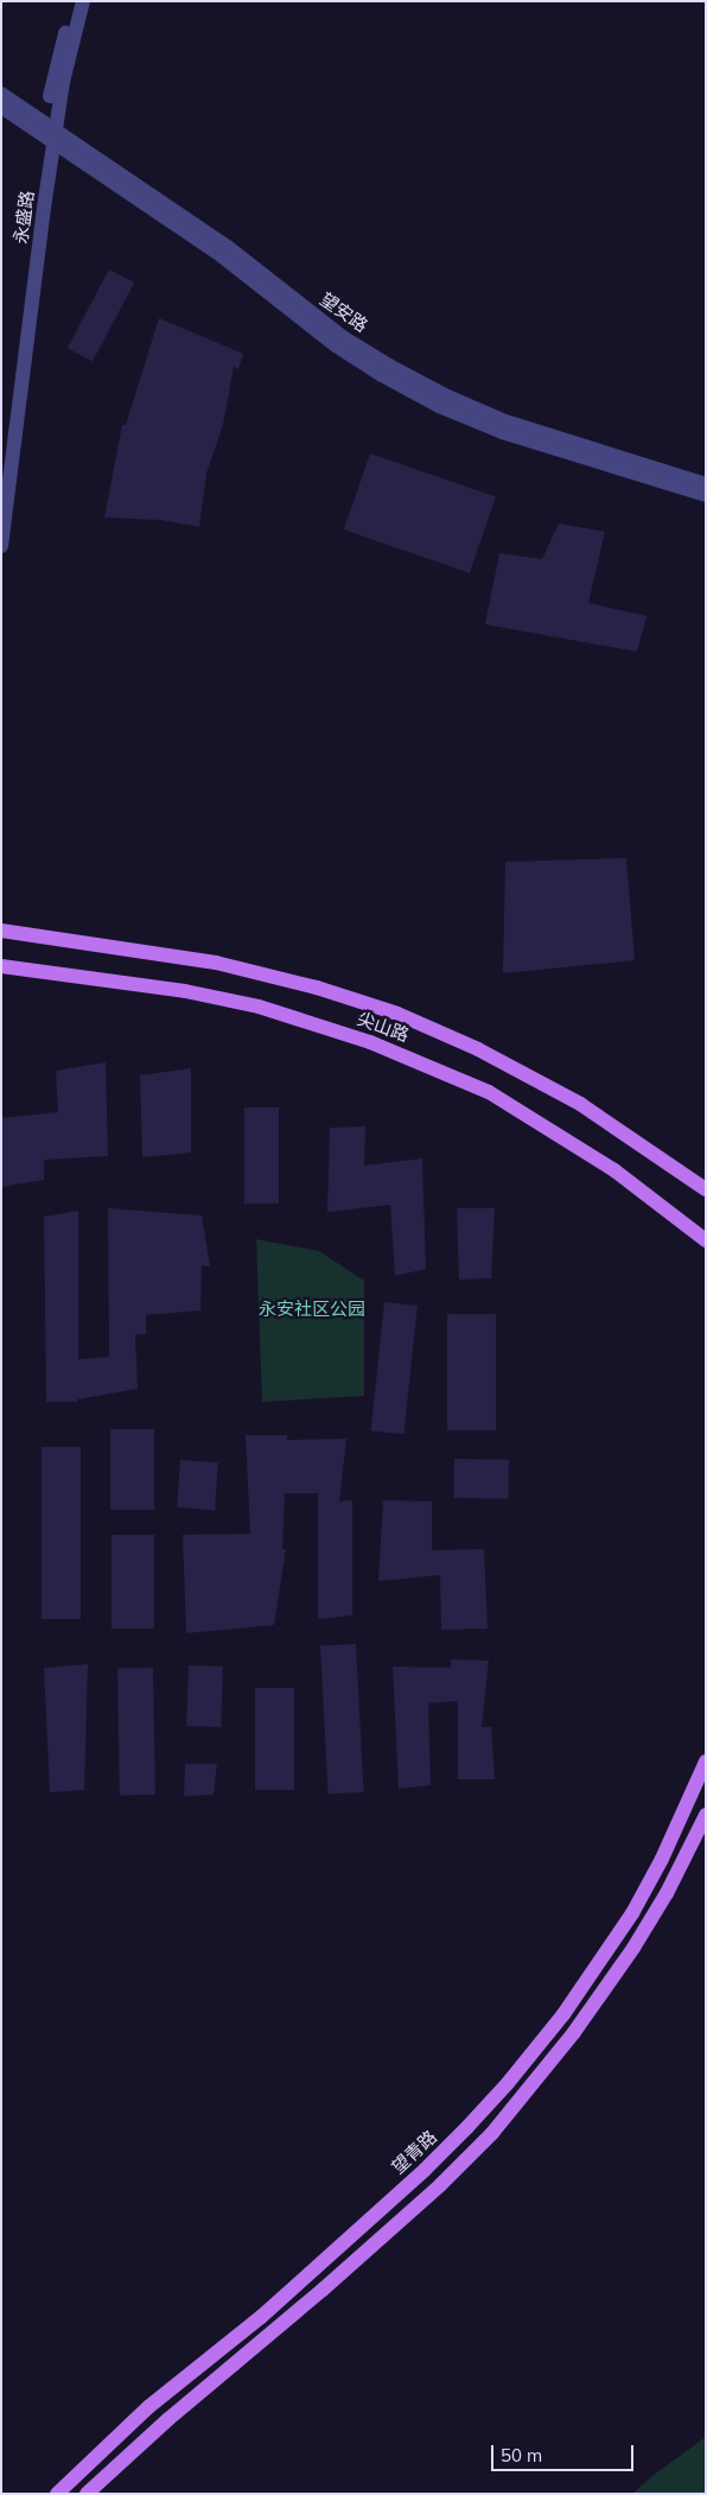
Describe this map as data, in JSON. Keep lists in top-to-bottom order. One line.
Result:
{"streets":{"main road":["尖山路","望青路"],"street":["永盛路","望安路"]},"crossings":[["永盛路","望安路"]],"parks":["永安社区公园"],"scale_bar":"50 m"}
